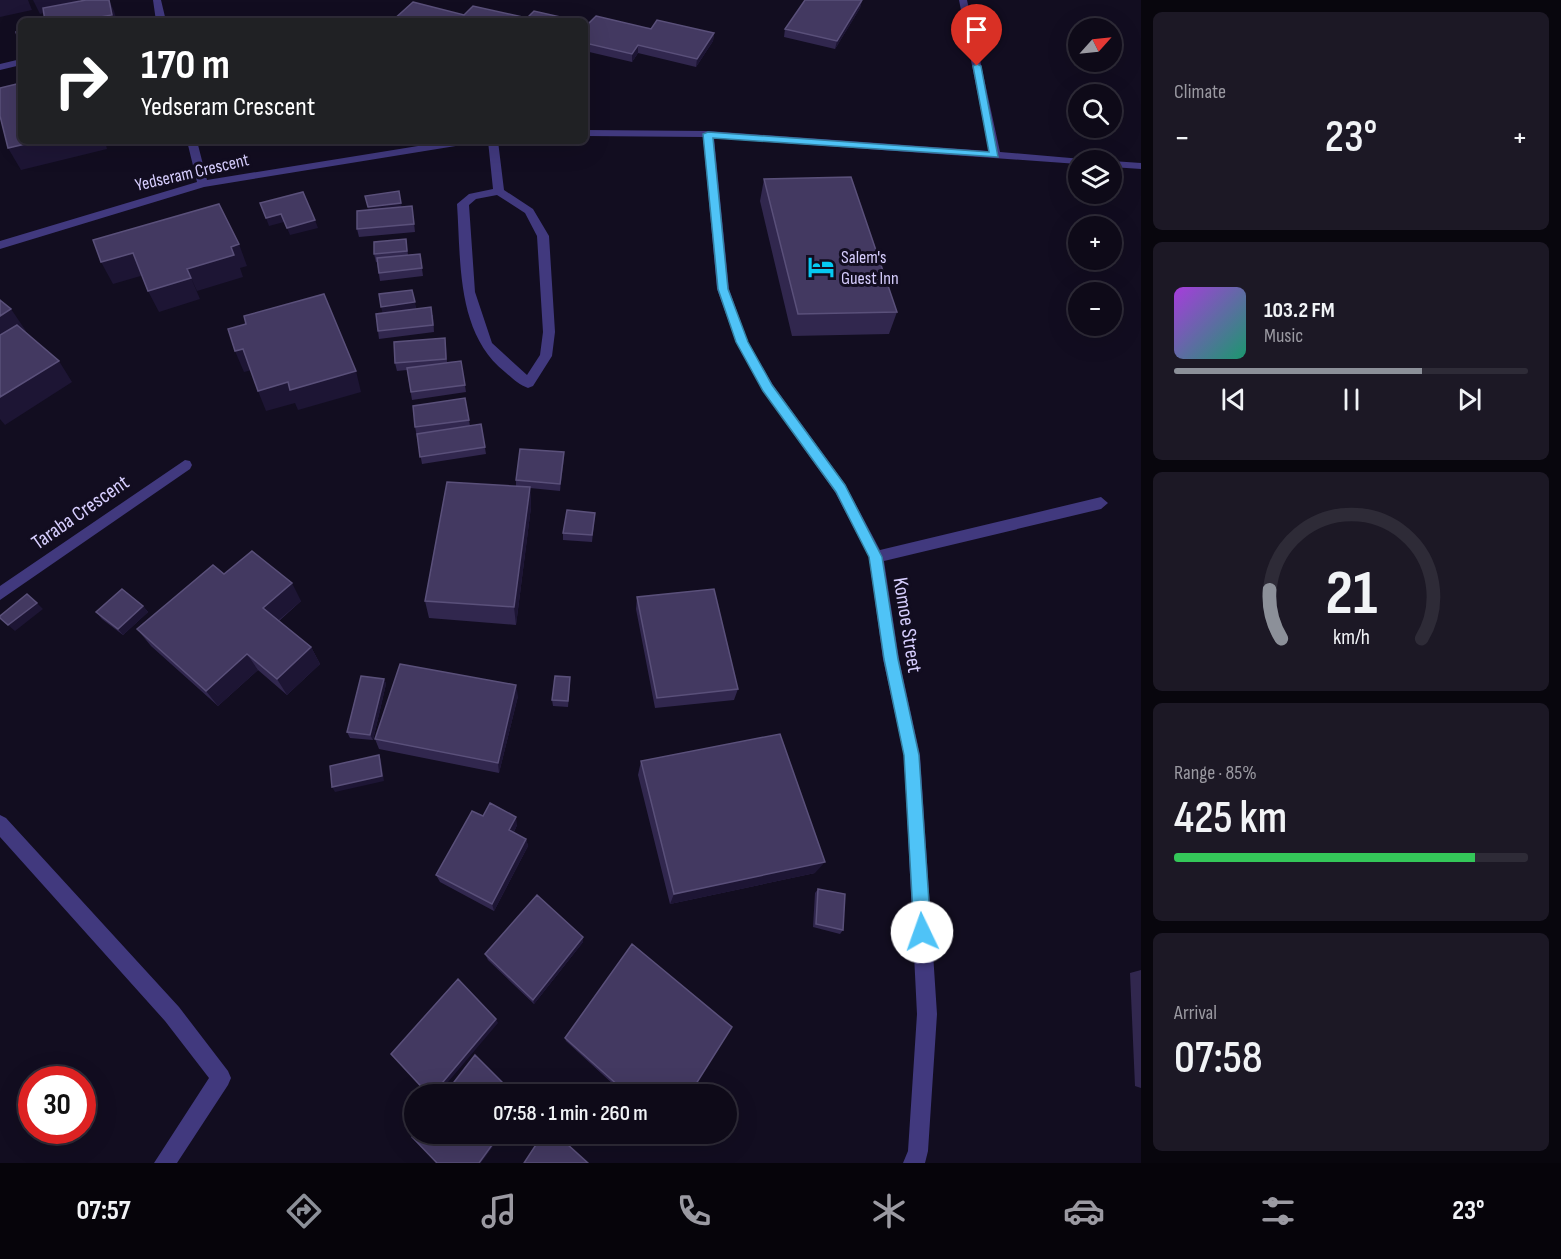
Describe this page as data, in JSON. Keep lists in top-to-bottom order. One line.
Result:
{"streets":{"street":["Yedseram Crescent","Taraba Crescent","Komoe Street"]},"places":{"hotel":["Salem's Guest Inn"]},"north":"top right","page":{"tile":["Climate",["Range · 85%","425 km"],["Arrival","07:58"]],"map_buttons":["+","−"],"turn":["170 m","Yedseram Crescent"],"heat":["−","23°","+"],"song":["103.2 FM","Music"],"limit":"30","trip":"07:58 · 1 min · 260 m","tabs":["07:57","23°"],"gauge":["21","km/h"]}}
